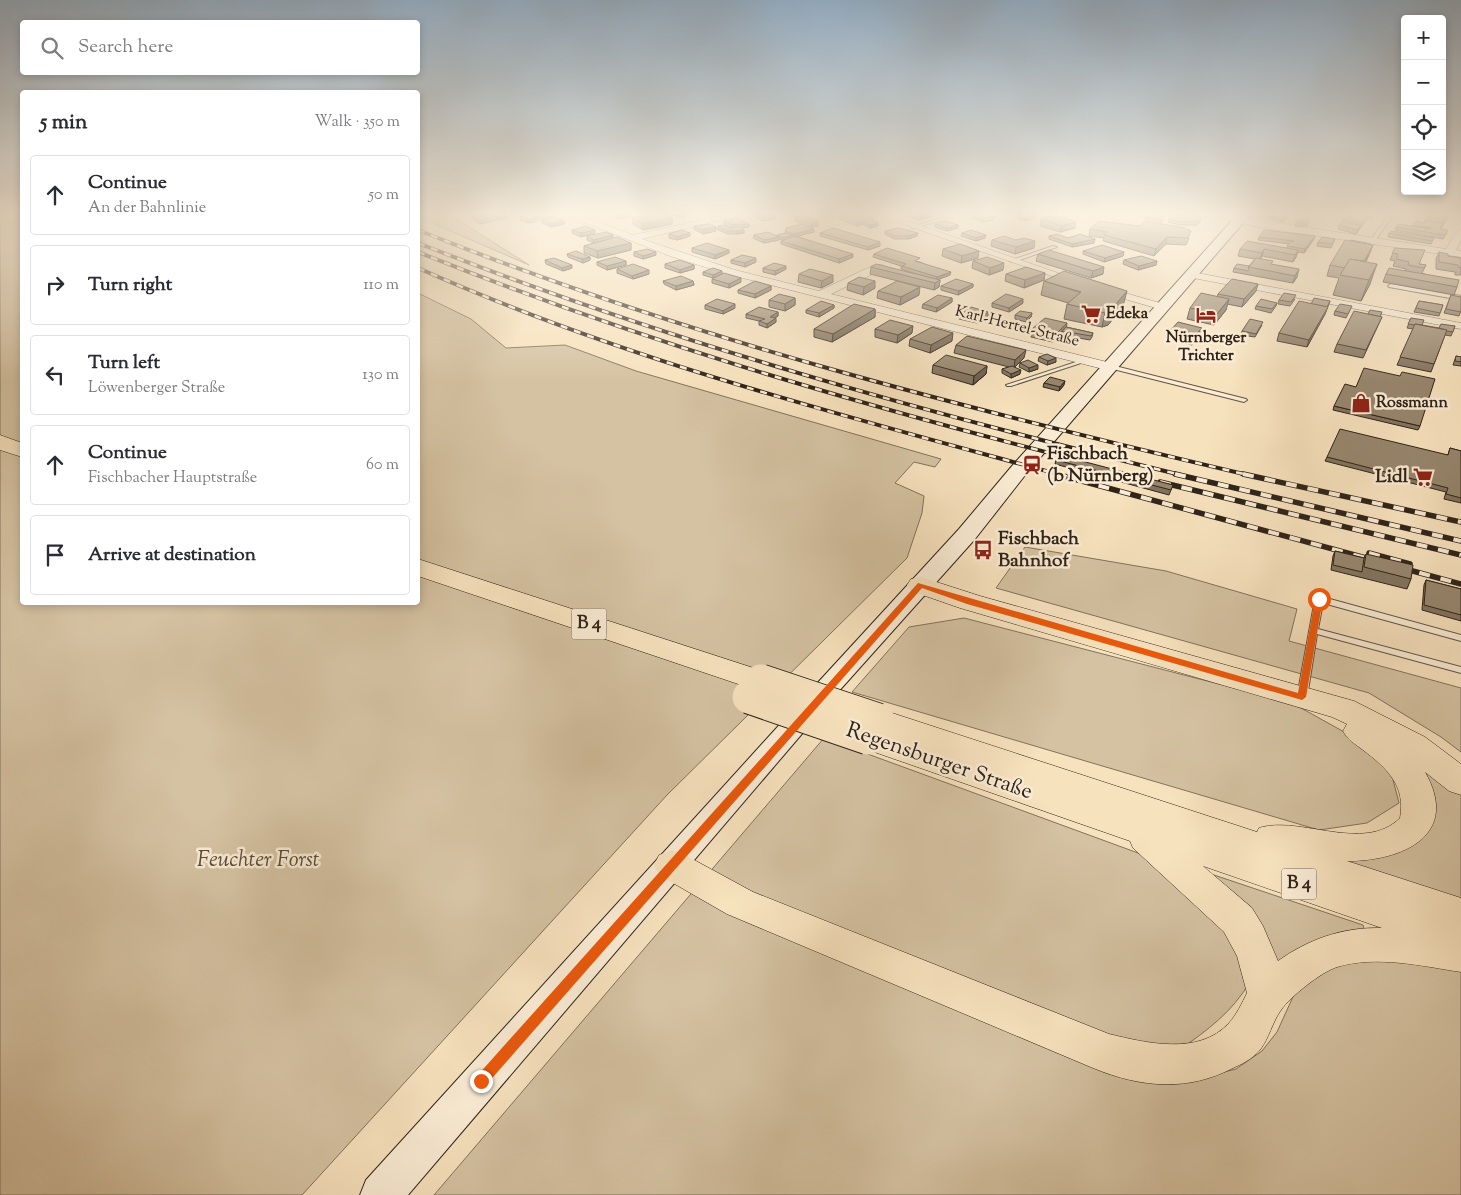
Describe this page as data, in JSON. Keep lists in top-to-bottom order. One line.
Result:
{"streets":{"main road":["B 4","Regensburger Straße"],"street":["Karl-Hertel-Straße"]},"parks":["Feuchter Forst"],"places":{"supermarket":["Edeka","Lidl"],"hotel":["Nürnberger Trichter"],"shop":["Rossmann"],"station":["Fischbach (b Nürnberg)"],"bus stop":["Fischbach Bahnhof"]},"page":{"map_buttons":["+","−"],"search":"Search here","heading":["5 min","Walk · 350 m"],"list":[["Continue","An der Bahnlinie","50 m"],["Turn right","110 m"],["Turn left","Löwenberger Straße","130 m"],["Continue","Fischbacher Hauptstraße","60 m"],"Arrive at destination"]}}
